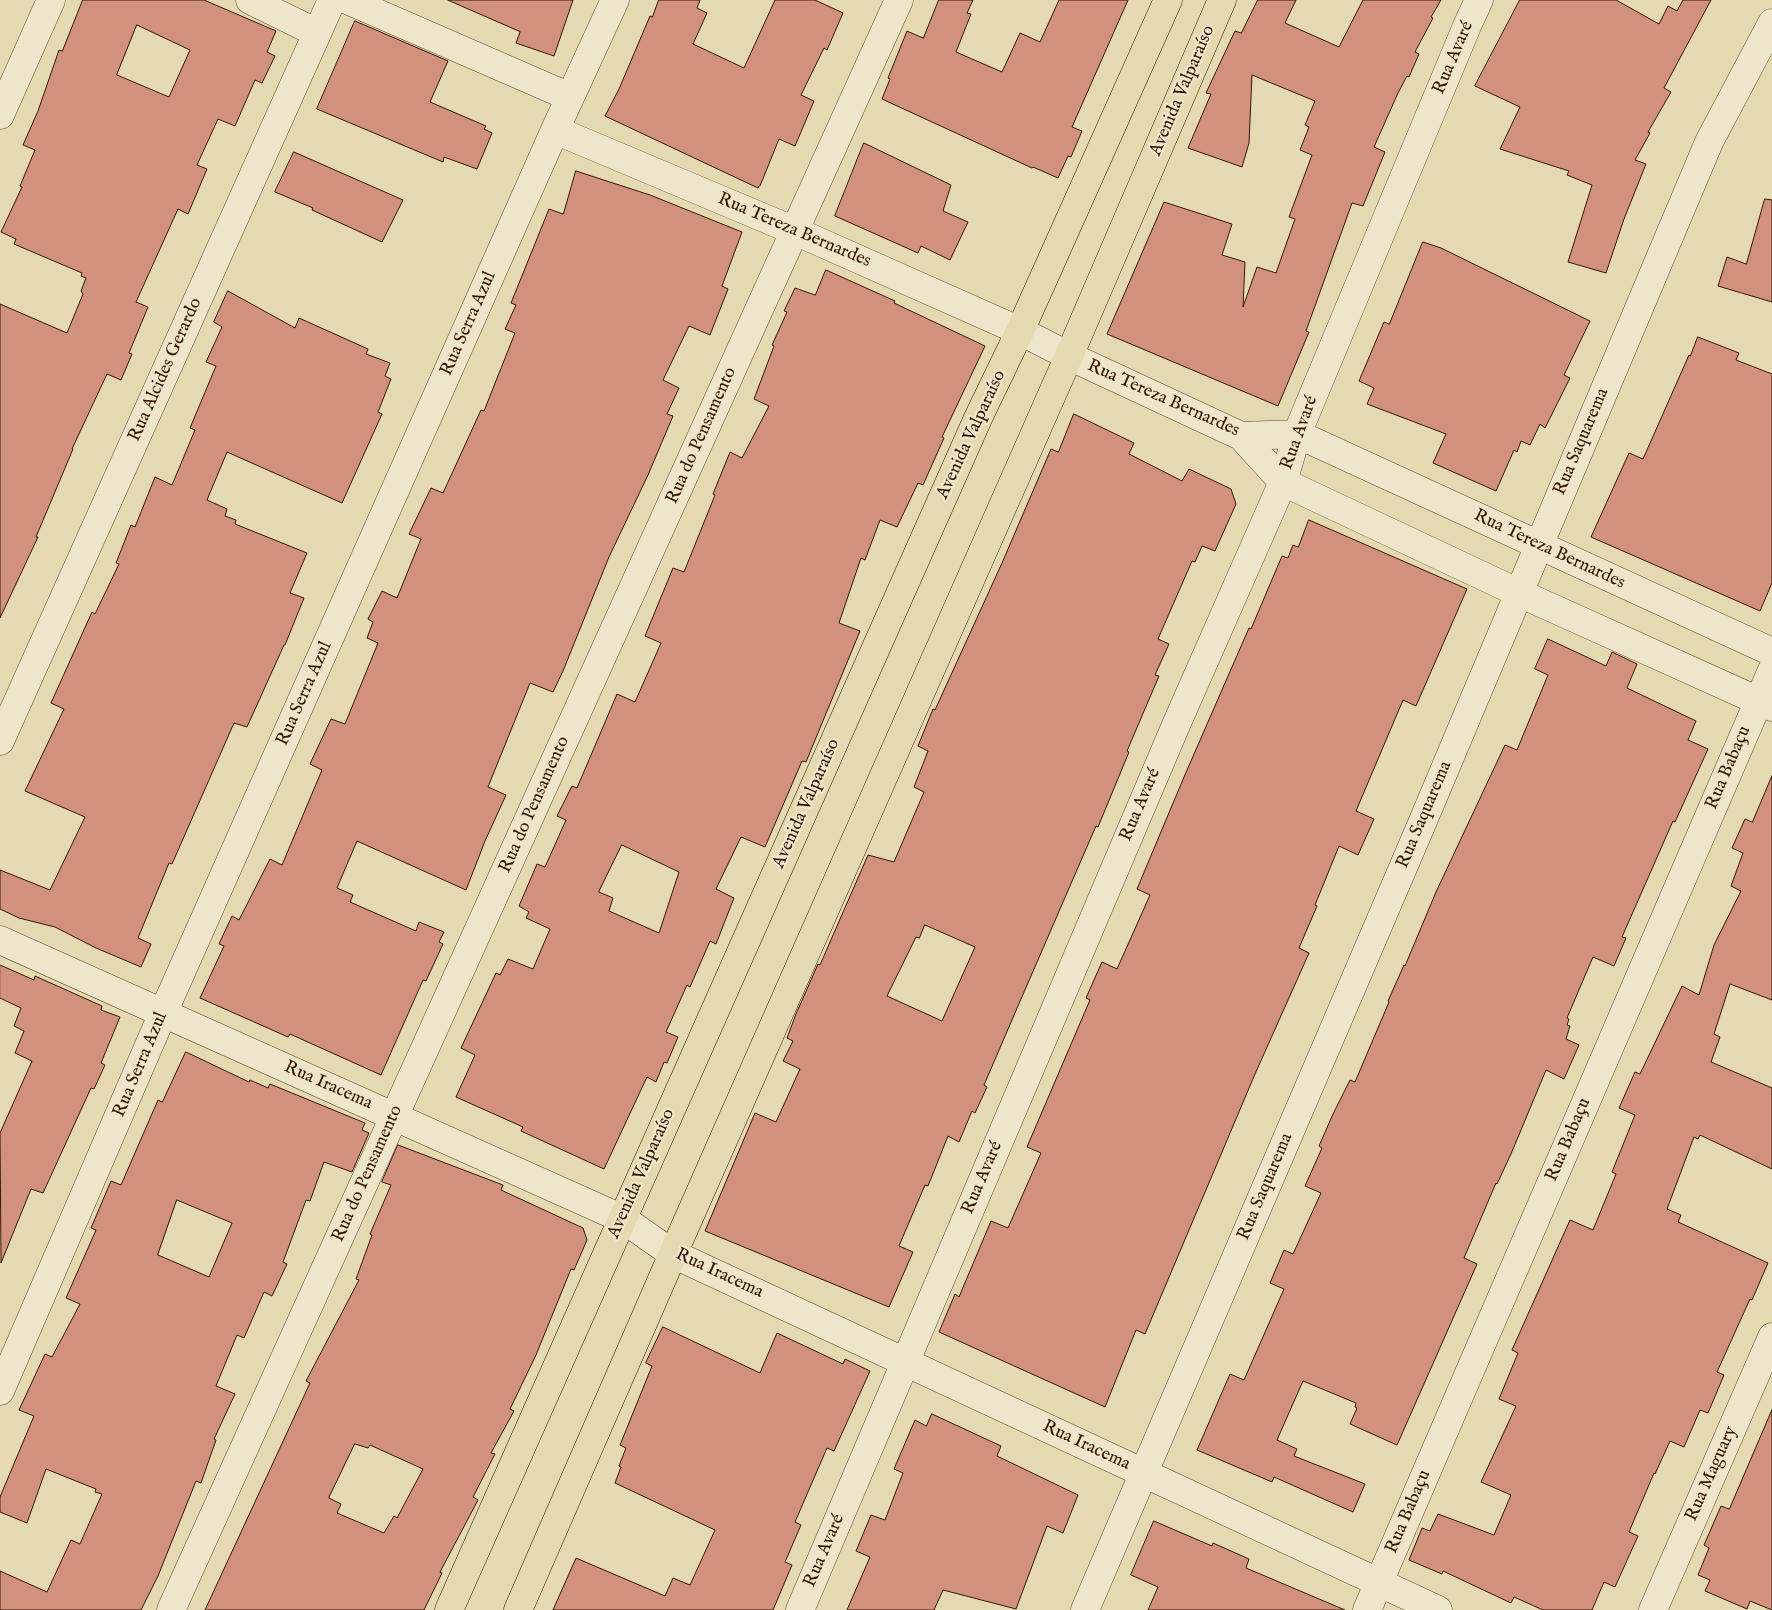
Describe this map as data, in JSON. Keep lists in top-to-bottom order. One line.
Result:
{"streets":{"main road":["Avenida Valparaíso"],"street":["Rua Avaré","Rua Tereza Bernardes","Rua Serra Azul","Rua Alcides Gerardo","Rua do Pensamento","Rua Saquarema","Rua Babaçu","Rua Iracema","Rua Maguary"]},"crossings":[["Rua Avaré","Rua Tereza Bernardes"],["Rua Avaré","Rua Iracema"],["Avenida Valparaíso","Rua Tereza Bernardes"],["Avenida Valparaíso","Rua Iracema"],["Rua Tereza Bernardes","Rua Serra Azul"],["Rua Tereza Bernardes","Rua do Pensamento"],["Rua Tereza Bernardes","Rua Saquarema"],["Rua Serra Azul","Rua Iracema"],["Rua do Pensamento","Rua Iracema"],["Rua Saquarema","Rua Iracema"],["Rua Babaçu","Rua Iracema"]]}
